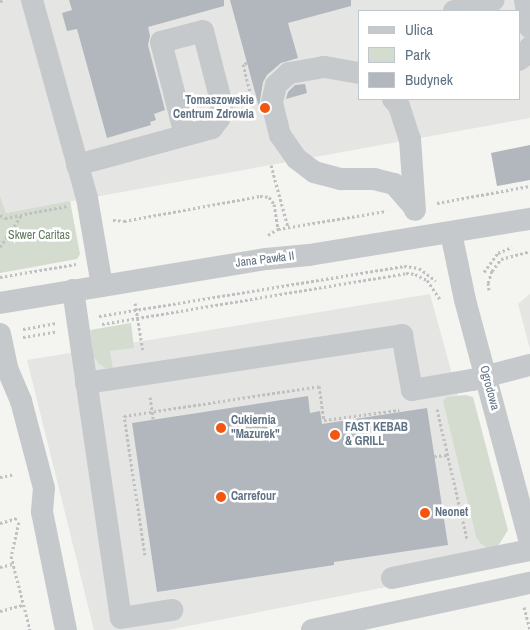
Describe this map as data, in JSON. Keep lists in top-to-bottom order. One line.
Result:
{"streets":{"street":["Jana Pawła II","Ogrodowa"]},"crossings":[["Jana Pawła II","Ogrodowa"]],"parks":["Skwer Caritas"],"places":["Tomaszowskie Centrum Zdrowia","Cukiernia \"Mazurek\"","FAST KEBAB & GRILL","Carrefour","Neonet"],"legend":["Ulica","Park","Budynek"]}
